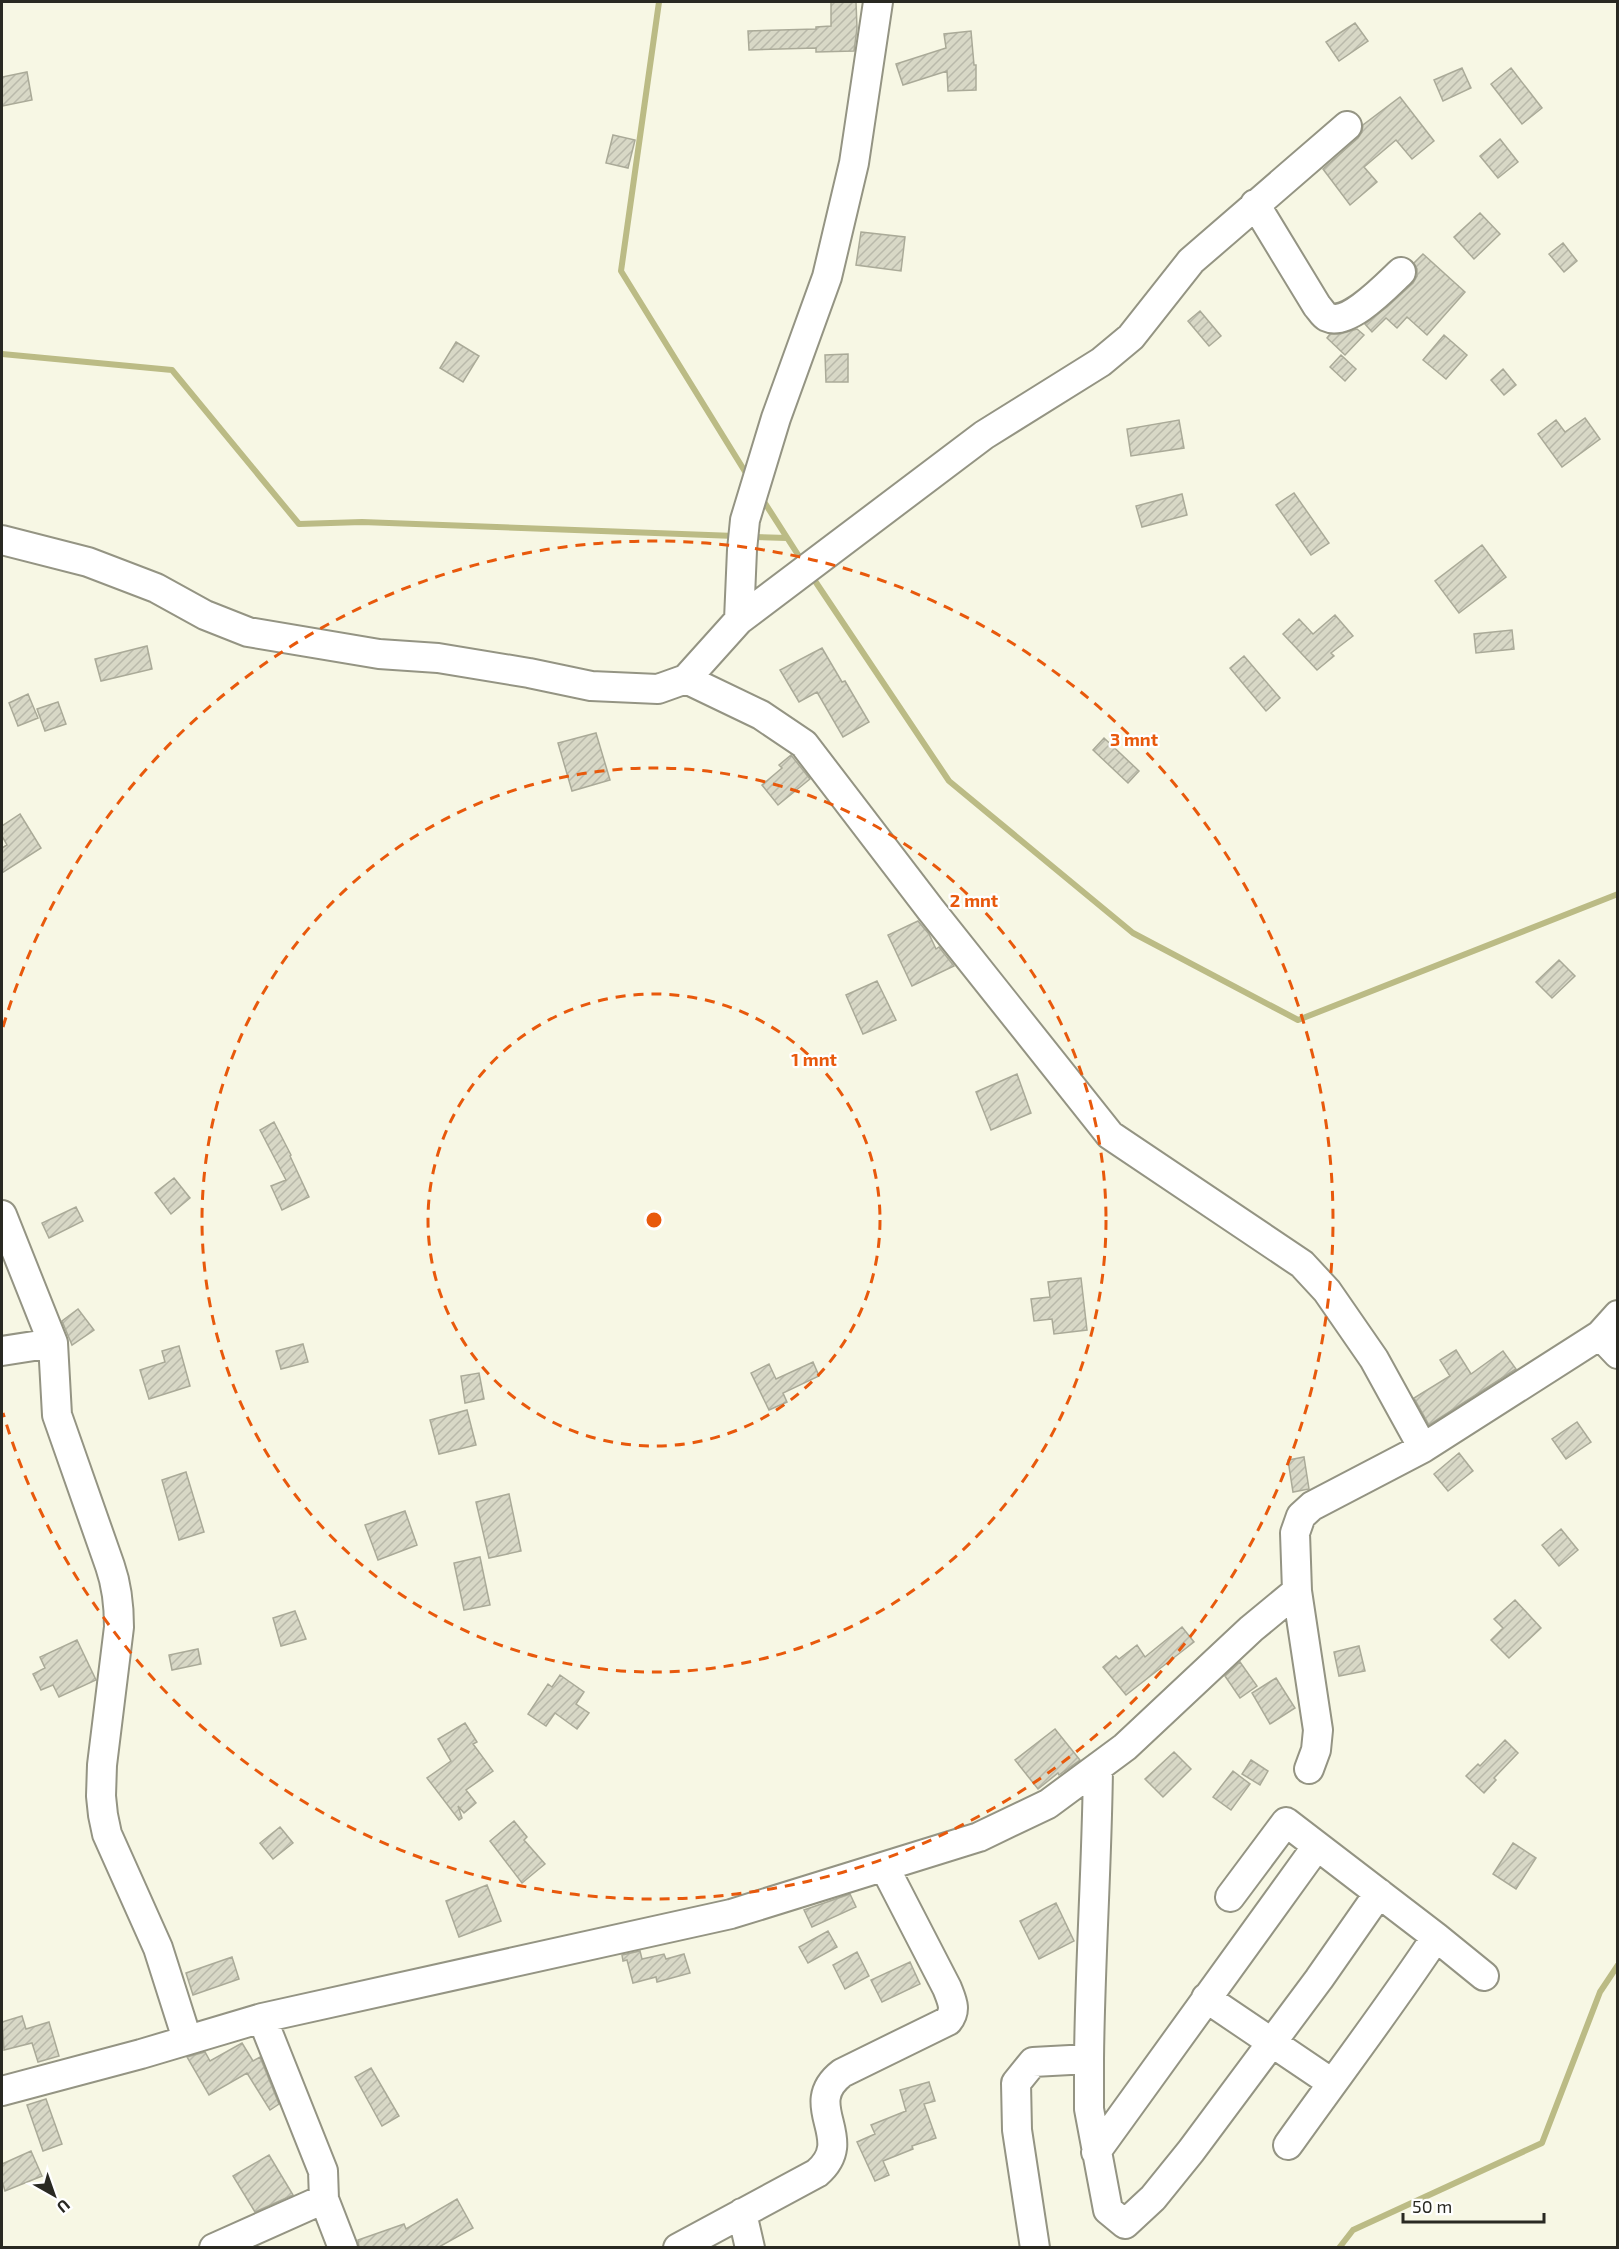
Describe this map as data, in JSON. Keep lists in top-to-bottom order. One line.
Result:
{"scale_bar":"50 m","north":"bottom right","rings":["3 mnt","2 mnt","1 mnt"]}
